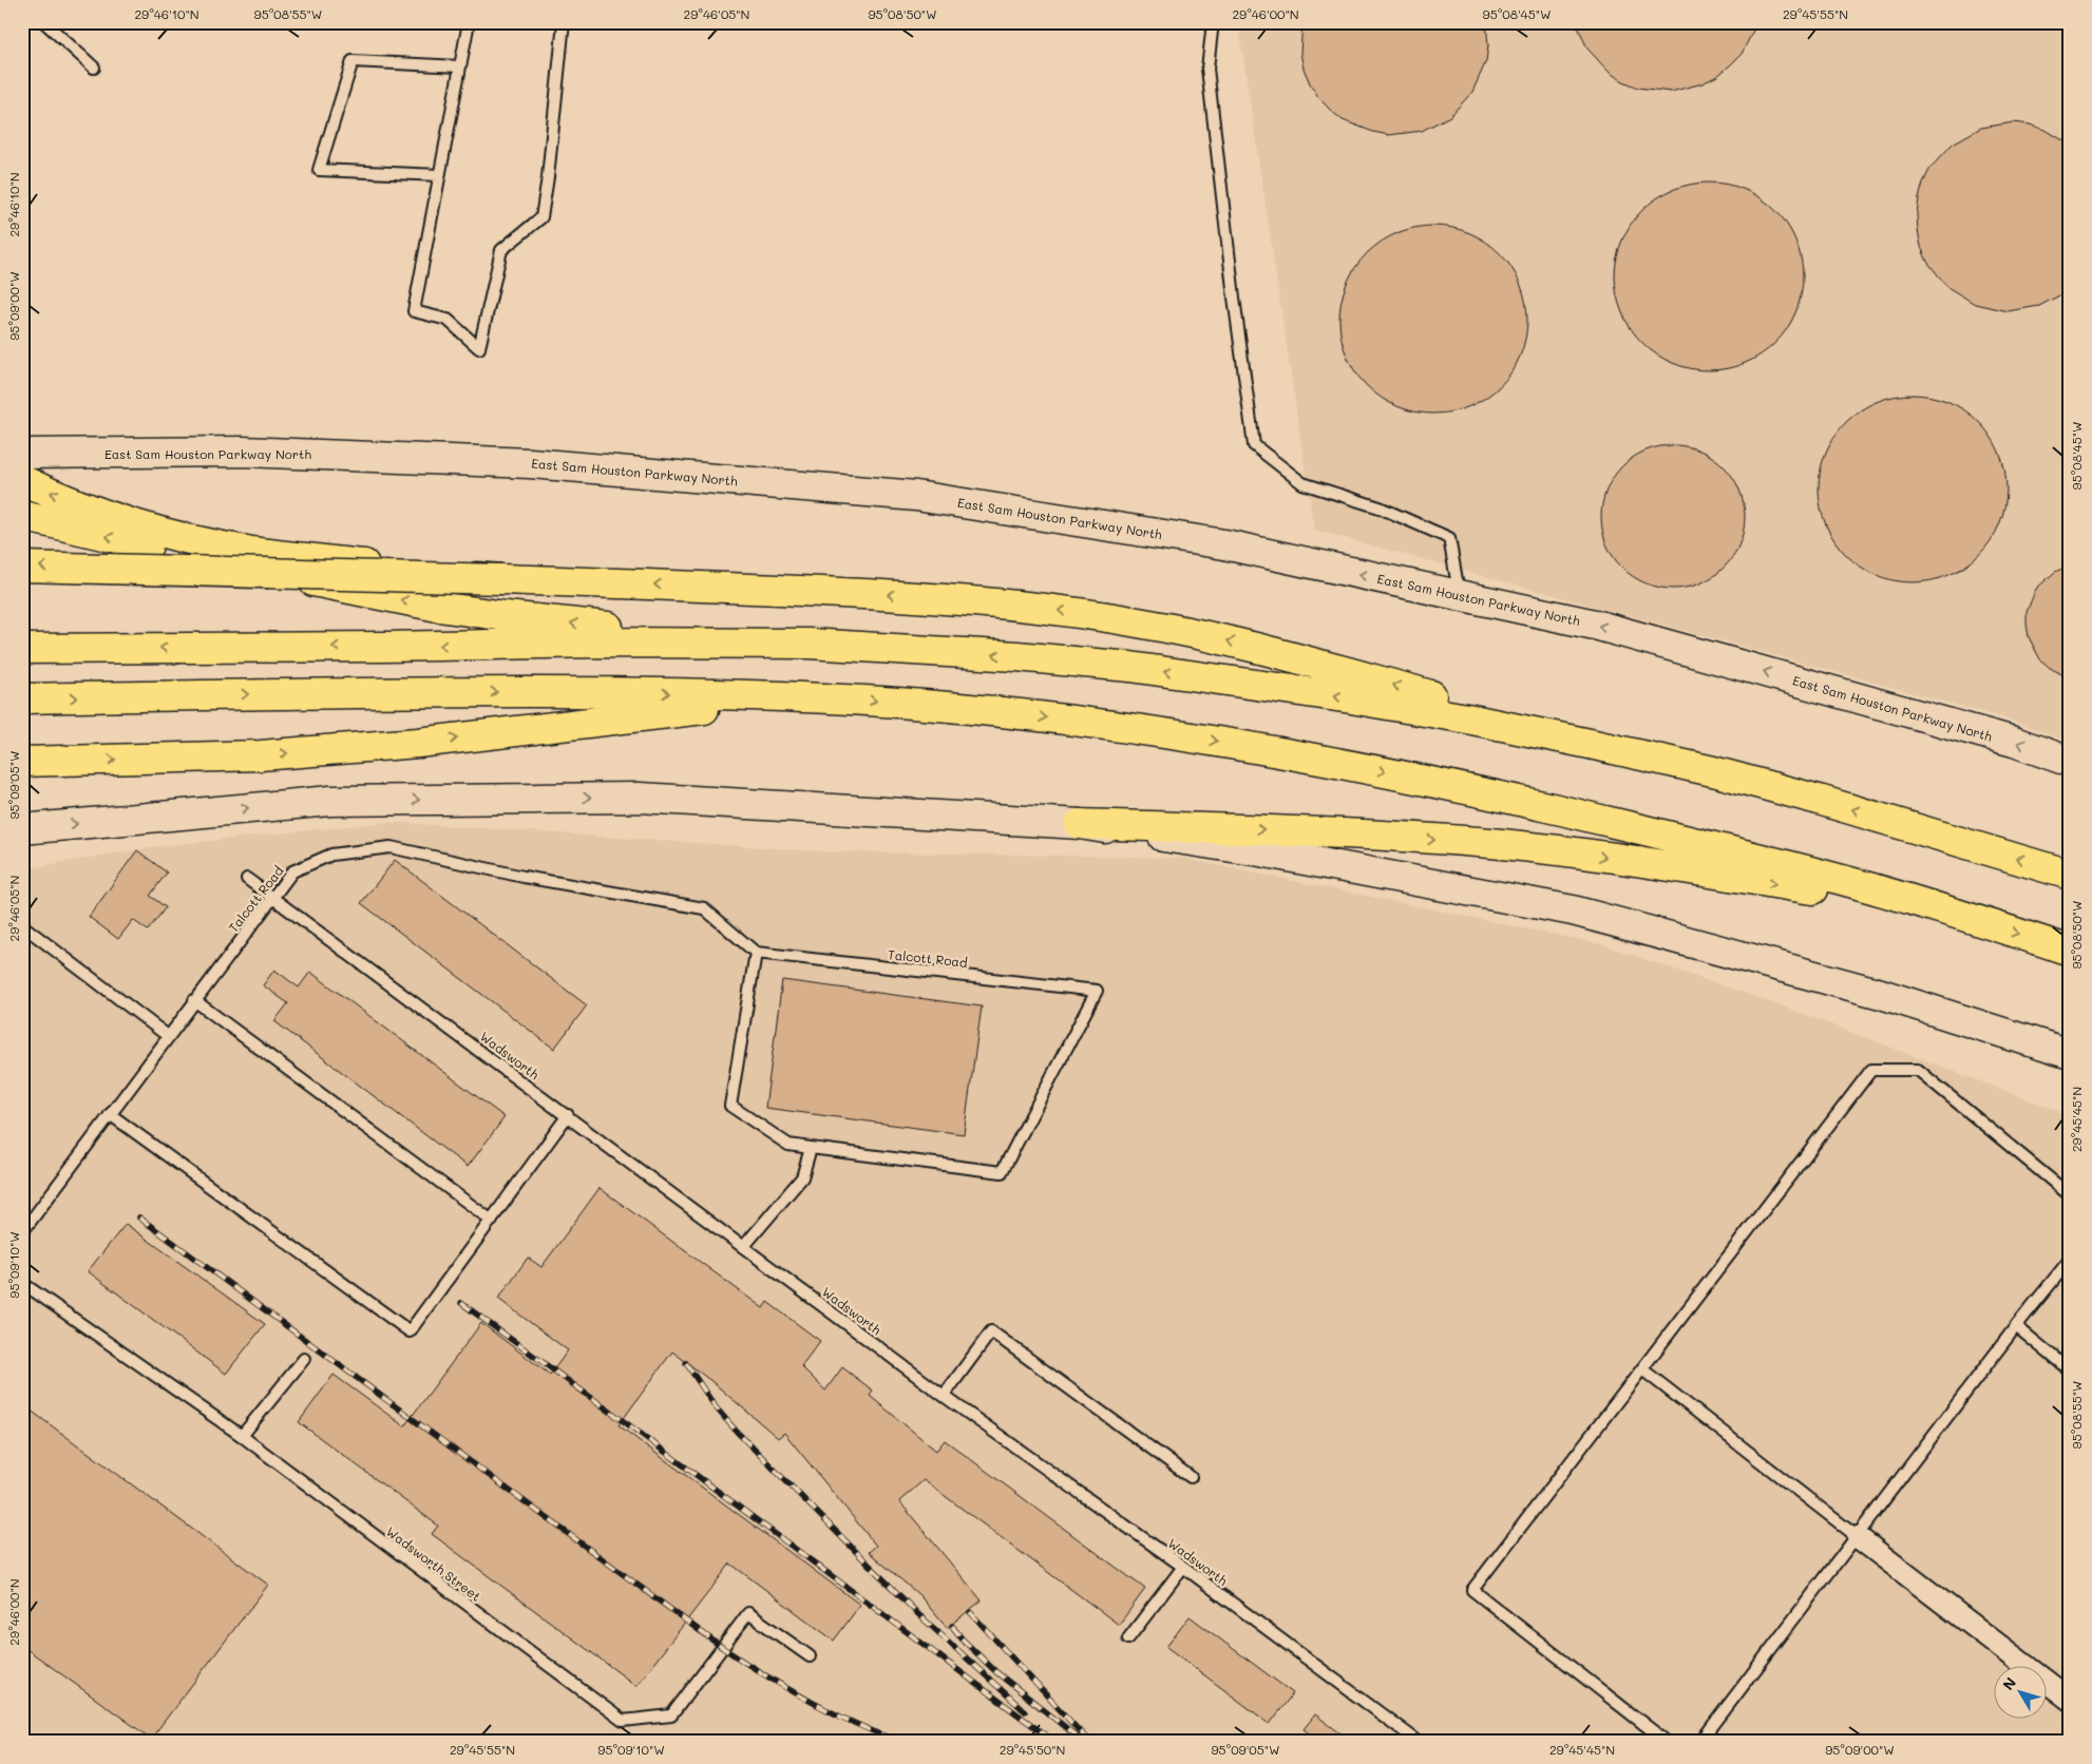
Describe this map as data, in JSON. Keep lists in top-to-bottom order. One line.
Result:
{"streets":{"main road":["East Sam Houston Parkway North"],"lane":["Talcott Road","Wadsworth","Wadsworth Street"]},"crossings":[["Talcott Road","Wadsworth"]],"one_way":["East Sam Houston Parkway North"],"north":"top left","coordinates":["29°46'10\"N","95°08'55\"W","29°46'05\"N","95°08'50\"W","29°46'00\"N","95°08'45\"W","29°45'55\"N","95°09'00\"W","95°09'05\"W","29°45'45\"N","95°09'10\"W","29°45'50\"N"]}
